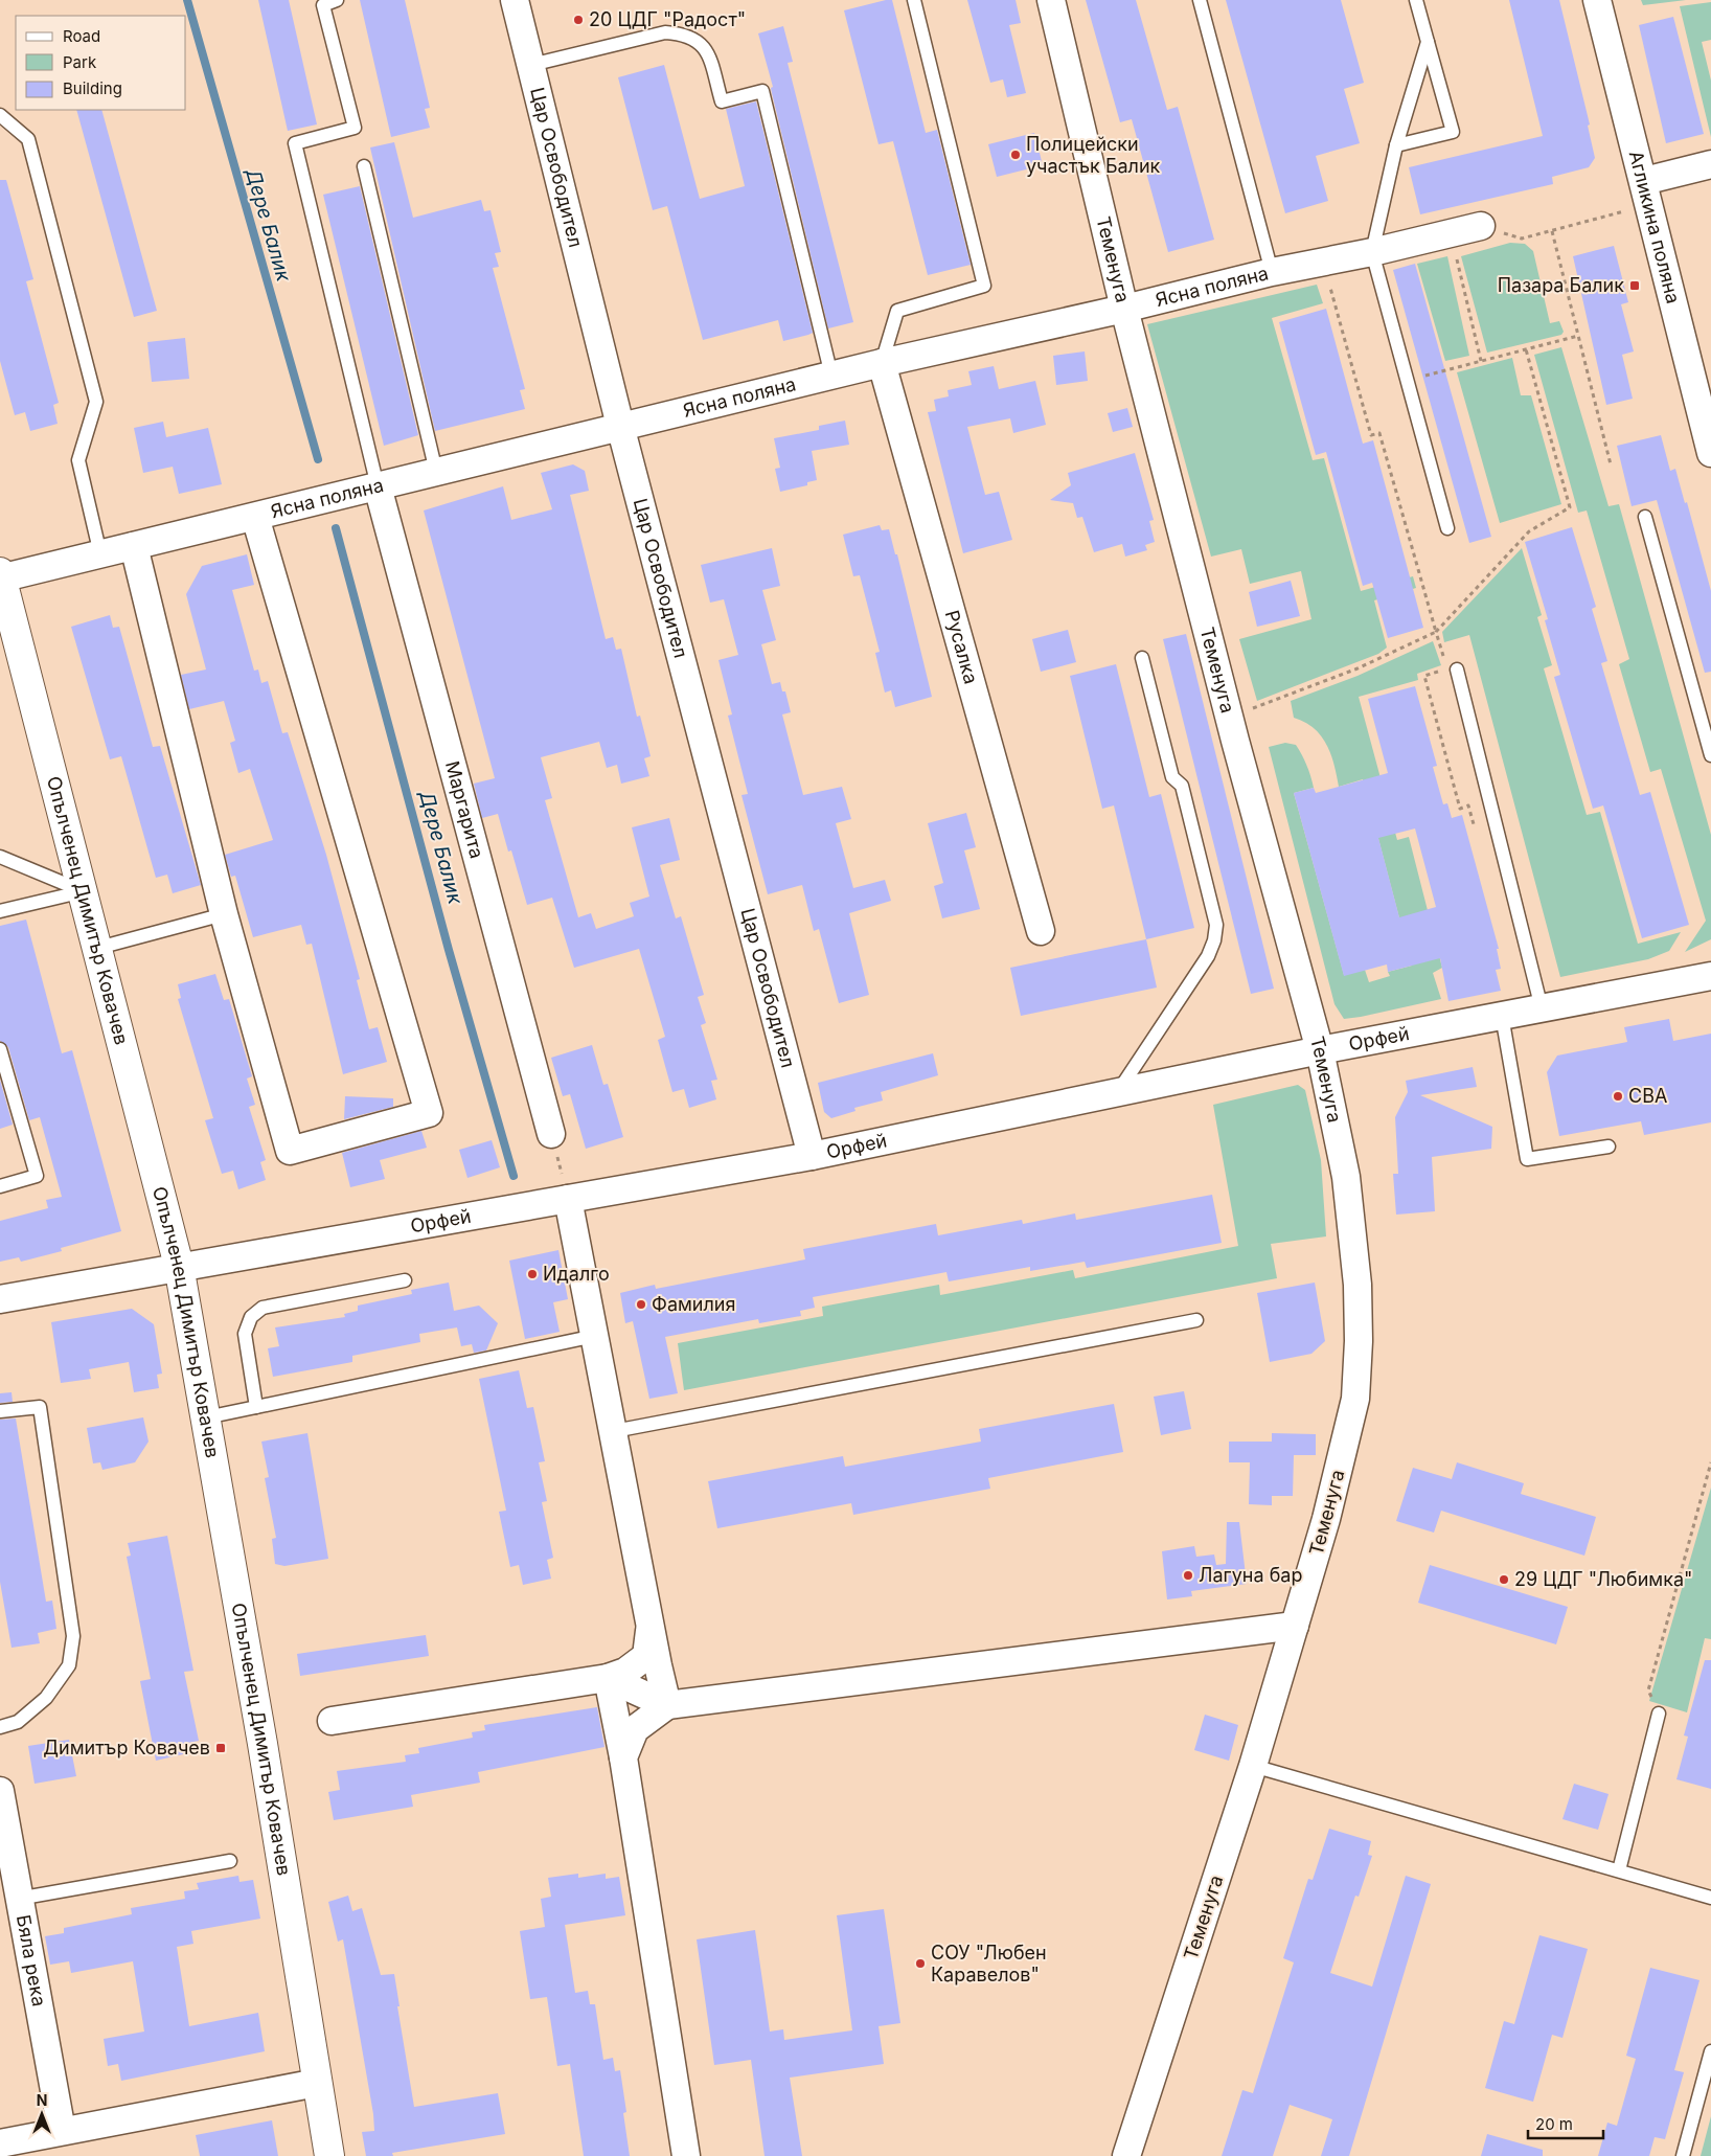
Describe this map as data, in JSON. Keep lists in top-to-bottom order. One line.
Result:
{"streets":{"street":["Цар Освободител","Агликина поляна","Теменуга","Ясна поляна","Русалка","Маргарита","Опълченец Димитър Ковачев","Орфей","Бяла река"]},"crossings":[["Цар Освободител","Ясна поляна"],["Цар Освободител","Орфей"],["Теменуга","Ясна поляна"],["Теменуга","Орфей"],["Ясна поляна","Русалка"],["Ясна поляна","Маргарита"],["Ясна поляна","Опълченец Димитър Ковачев"],["Опълченец Димитър Ковачев","Орфей"]],"water":["Дере Балик"],"places":{"other":["20 ЦДГ \"Радост\"","Полицейски участък Балик","CBA","Идалго","Фамилия","Лагуна бар","29 ЦДГ \"Любимка\"","СОУ \"Любен Каравелов\""],"transit":["Пазара Балик","Димитър Ковачев"]},"legend":["Road","Park","Building"],"scale_bar":"20 m","north":"top"}
